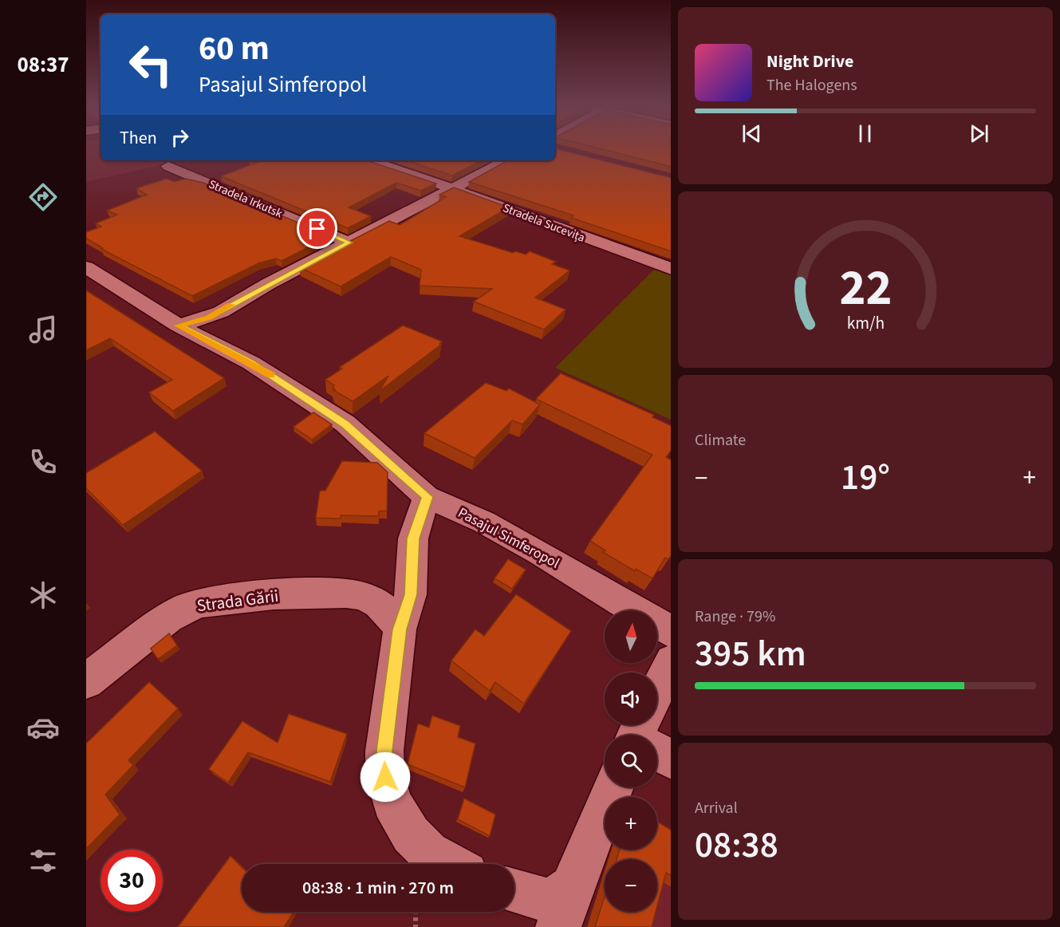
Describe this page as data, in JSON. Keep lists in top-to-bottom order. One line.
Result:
{"streets":{"street":["Stradela Irkutsk","Stradela Sucevița","Pasajul Simferopol","Strada Gării"]},"north":"top","page":{"tabs":"08:37","turn":["60 m","Pasajul Simferopol"],"song":["Night Drive","The Halogens"],"then":"Then","tile":["Climate",["Range · 79%","395 km"],["Arrival","08:38"]],"heat":["−","19°","+"],"map_buttons":["+","−"],"limit":"30","trip":"08:38 · 1 min · 270 m","gauge":["22","km/h"]}}
